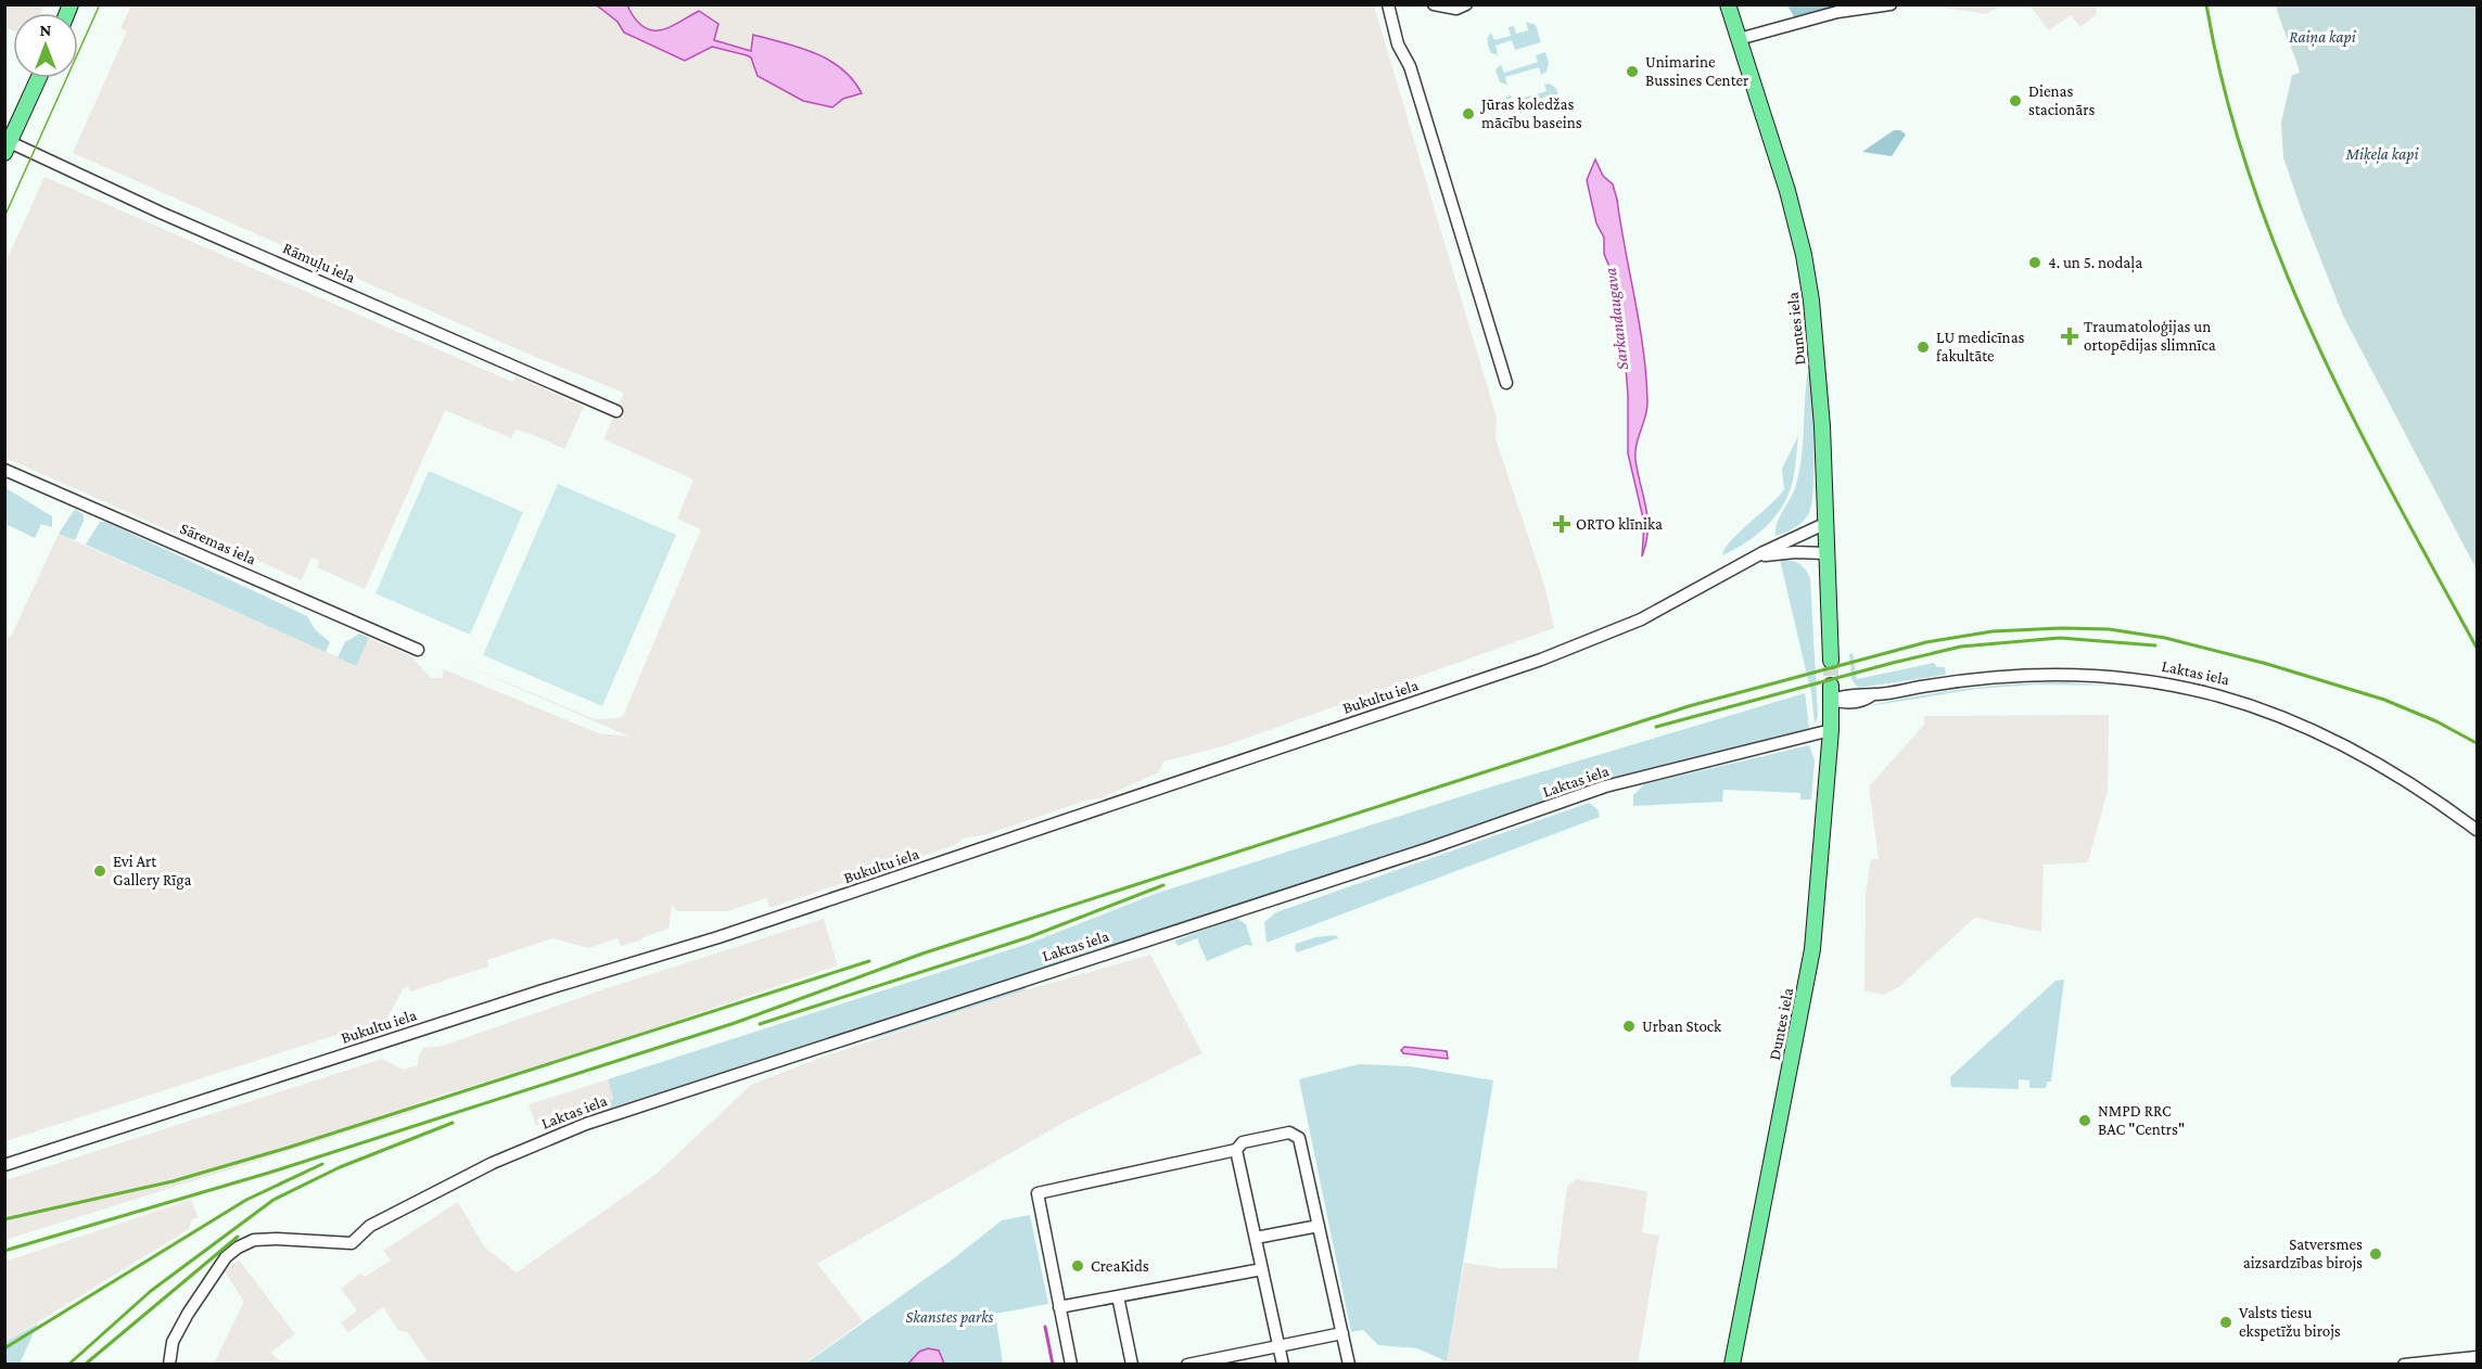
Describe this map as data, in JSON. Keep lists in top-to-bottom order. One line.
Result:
{"streets":{"main road":["Duntes iela"],"street":["Rāmuļu iela","Sāremas iela","Laktas iela","Bukultu iela"]},"crossings":[["Duntes iela","Laktas iela"],["Duntes iela","Bukultu iela"]],"water":["Sarkandaugava"],"parks":["Raiņa kapi","Miķeļa kapi","Skanstes parks"],"places":{"other":["Unimarine Bussines Center","Dienas stacionārs","Jūras koledžas mācību baseins","4. un 5. nodaļa","LU medicīnas fakultāte","Evi Art Gallery Rīga","Urban Stock","NMPD RRC BAC \"Centrs\"","Satversmes aizsardzības birojs","CreaKids","Valsts tiesu ekspetīžu birojs"],"health":["Traumatoloģijas un ortopēdijas slimnīca","ORTO klīnika"]},"north":"top"}
